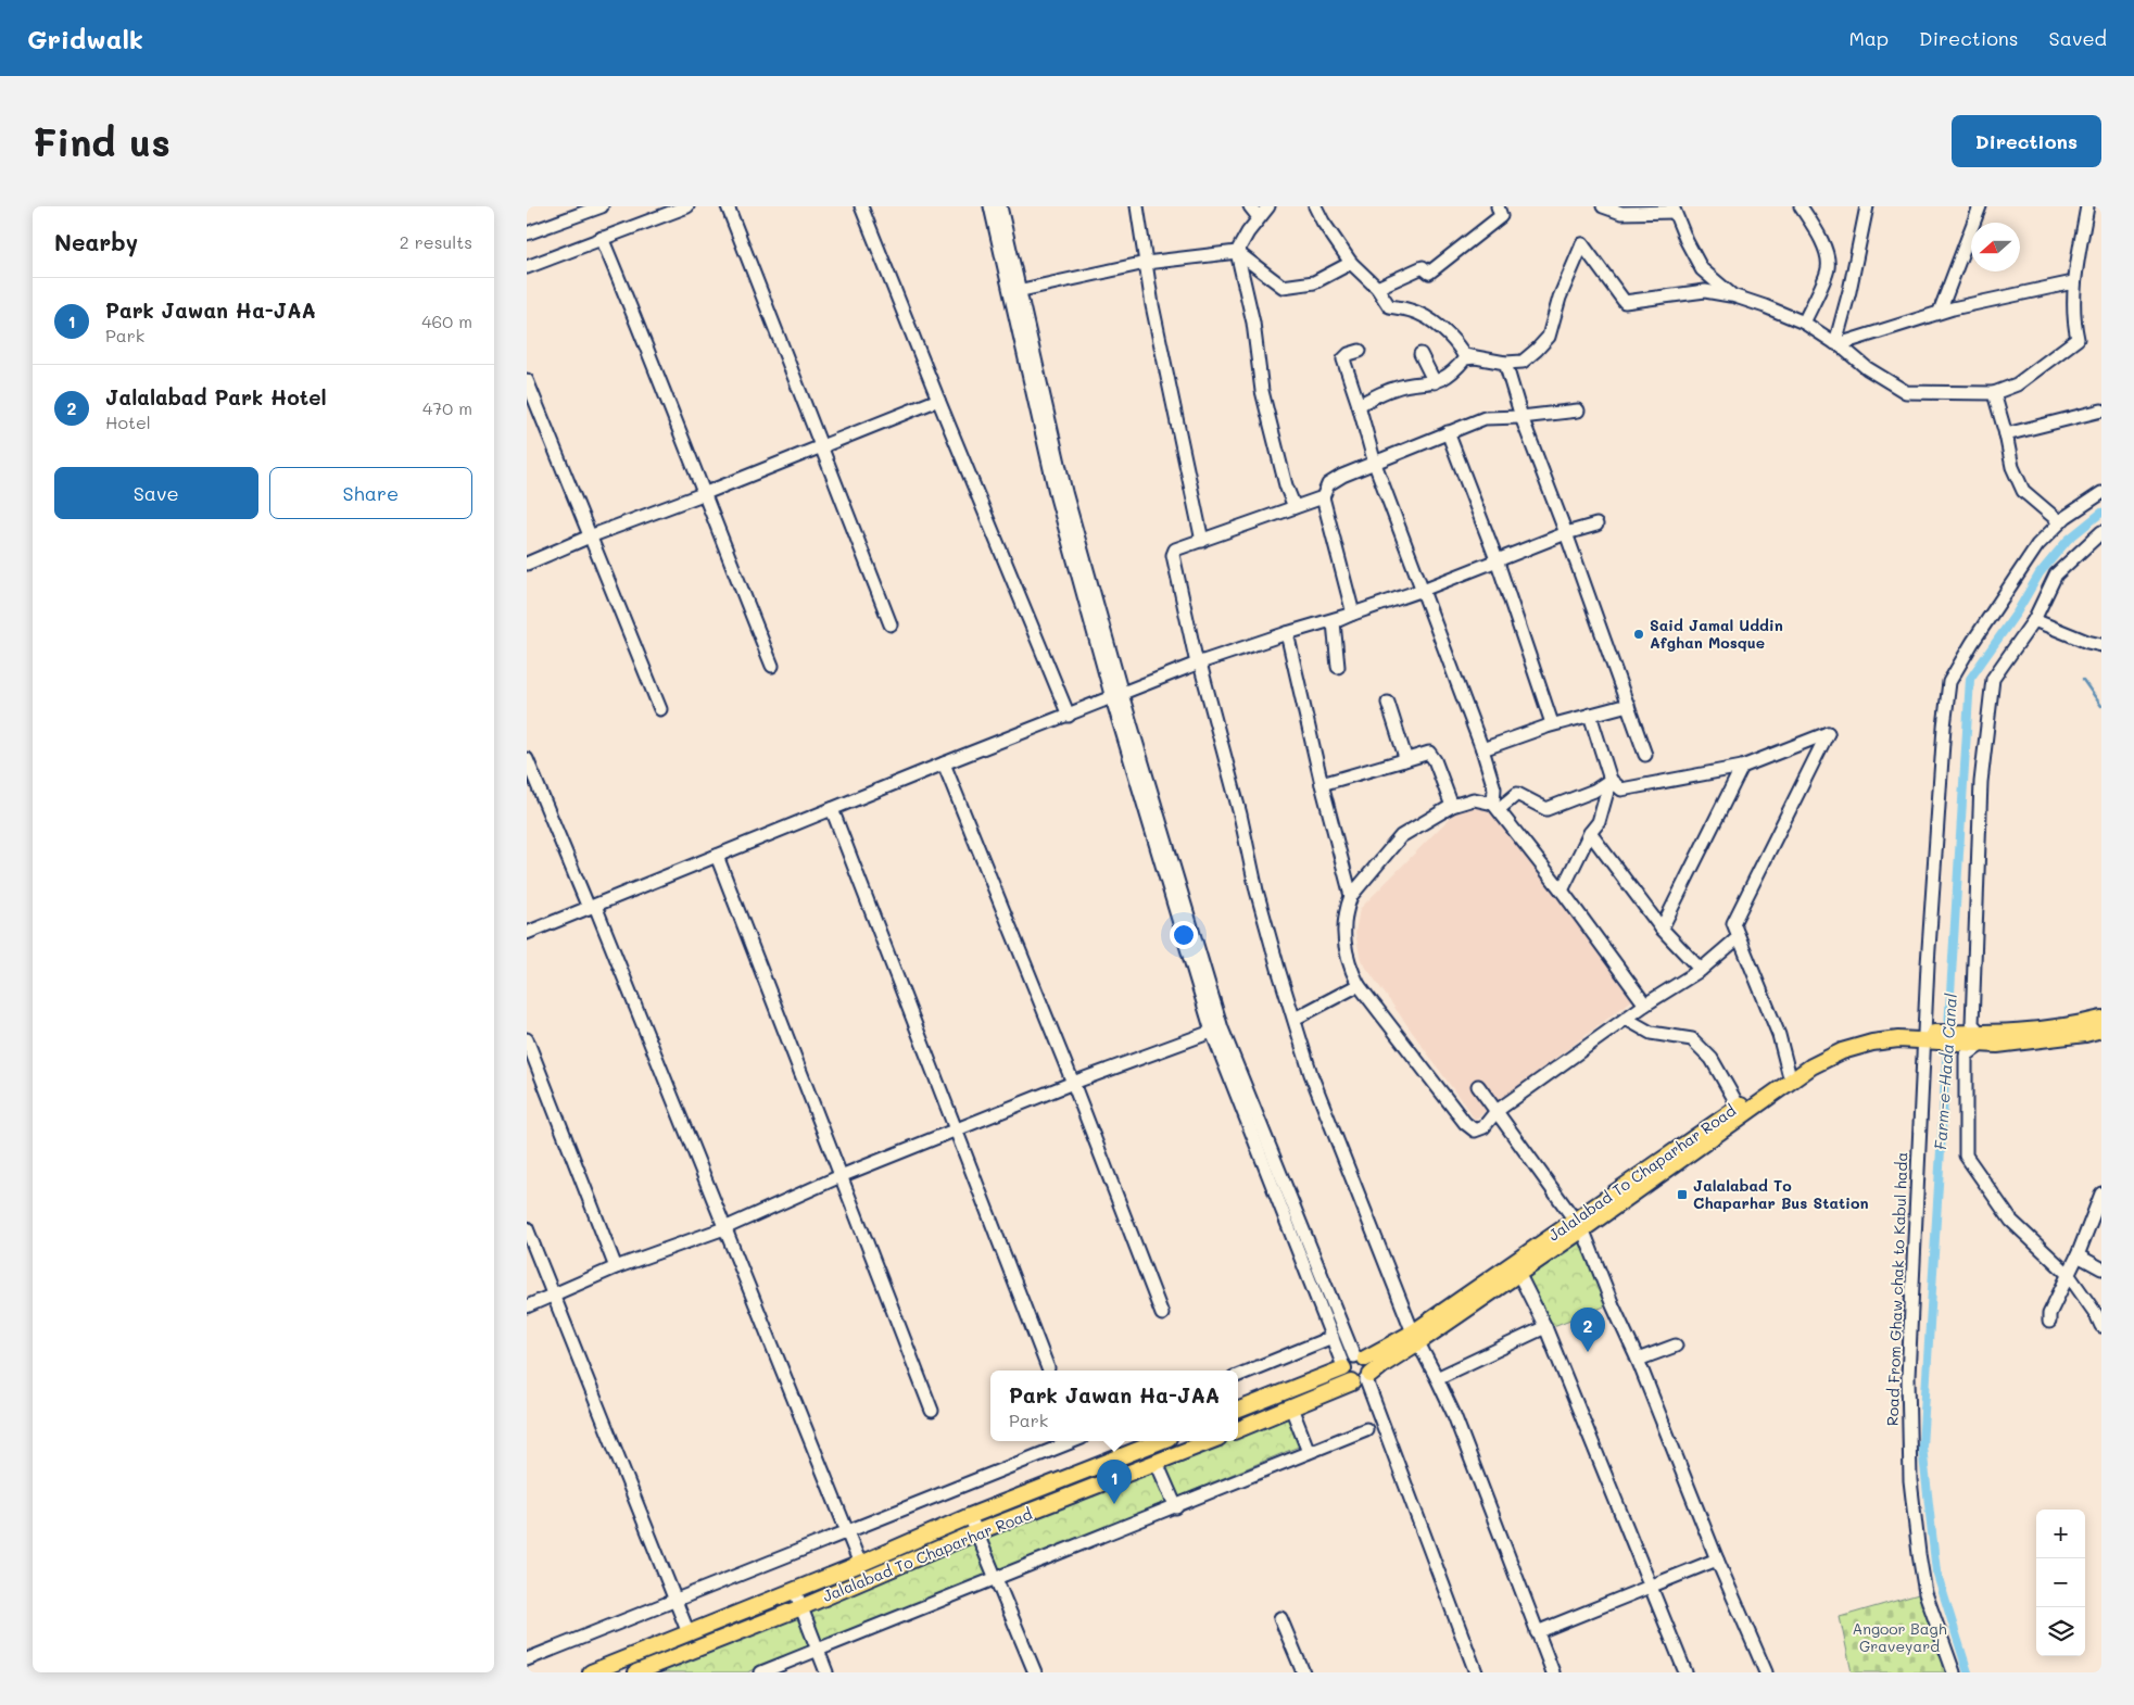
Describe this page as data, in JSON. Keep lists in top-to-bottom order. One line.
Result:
{"streets":{"main road":["Jalalabad To Chaparhar Road"],"street":["Road From Ghaw chak to Kabul hada"]},"crossings":[["Jalalabad To Chaparhar Road","Road From Ghaw chak to Kabul hada"]],"water":["Farm-e-Hada Canal"],"parks":["Angoor Bagh Graveyard"],"places":{"other":["Said Jamal Uddin Afghan Mosque"],"transit":["Jalalabad To Chaparhar Bus Station"]},"north":"left","page":{"header":"Gridwalk","nav":["Map","Directions","Saved"],"buttons":["Directions",["Save","Share"]],"title":"Find us","heading":["Nearby","2 results"],"list":[{"mark":"1","name":"Park Jawan Ha-JAA","note":"Park","value":"460 m"},{"mark":"2","name":"Jalalabad Park Hotel","note":"Hotel","value":"470 m"}],"pins":["2","1"],"popup":["Park Jawan Ha-JAA","Park"],"map_buttons":["+","−"]}}
